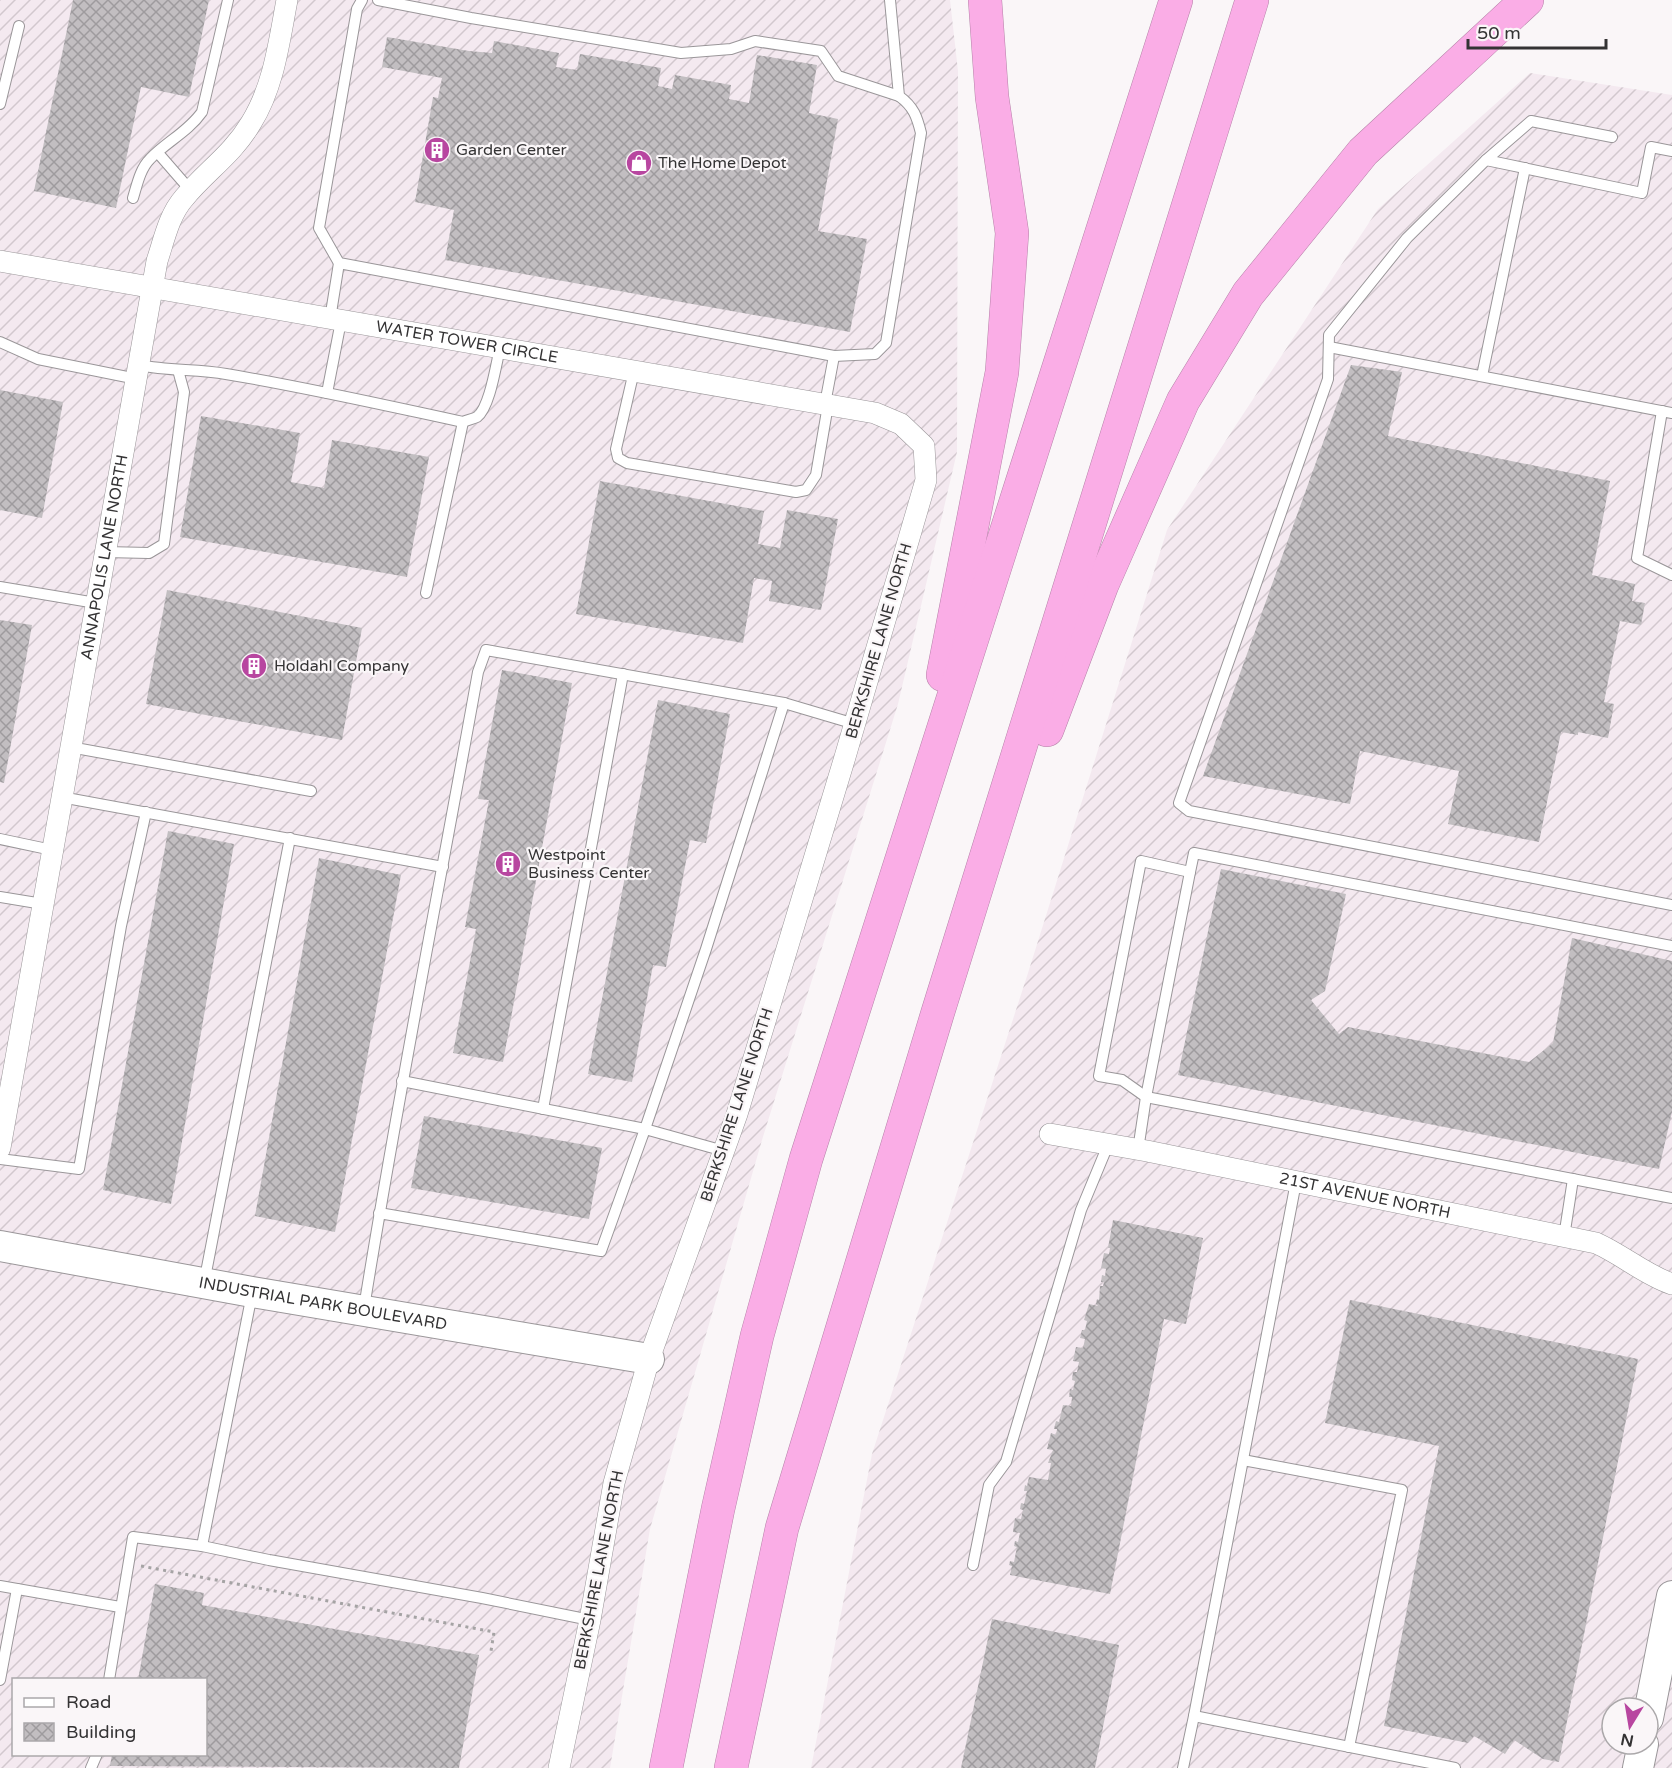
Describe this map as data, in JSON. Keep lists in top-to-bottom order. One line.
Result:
{"streets":{"street":["WATER TOWER CIRCLE","ANNAPOLIS LANE NORTH","BERKSHIRE LANE NORTH","21ST AVENUE NORTH","INDUSTRIAL PARK BOULEVARD"]},"crossings":[["WATER TOWER CIRCLE","ANNAPOLIS LANE NORTH"],["WATER TOWER CIRCLE","BERKSHIRE LANE NORTH"],["BERKSHIRE LANE NORTH","INDUSTRIAL PARK BOULEVARD"]],"places":{"building":["Garden Center","Holdahl Company","Westpoint Business Center"],"shop":["The Home Depot"]},"legend":["Road","Building"],"scale_bar":"50 m","north":"bottom"}
